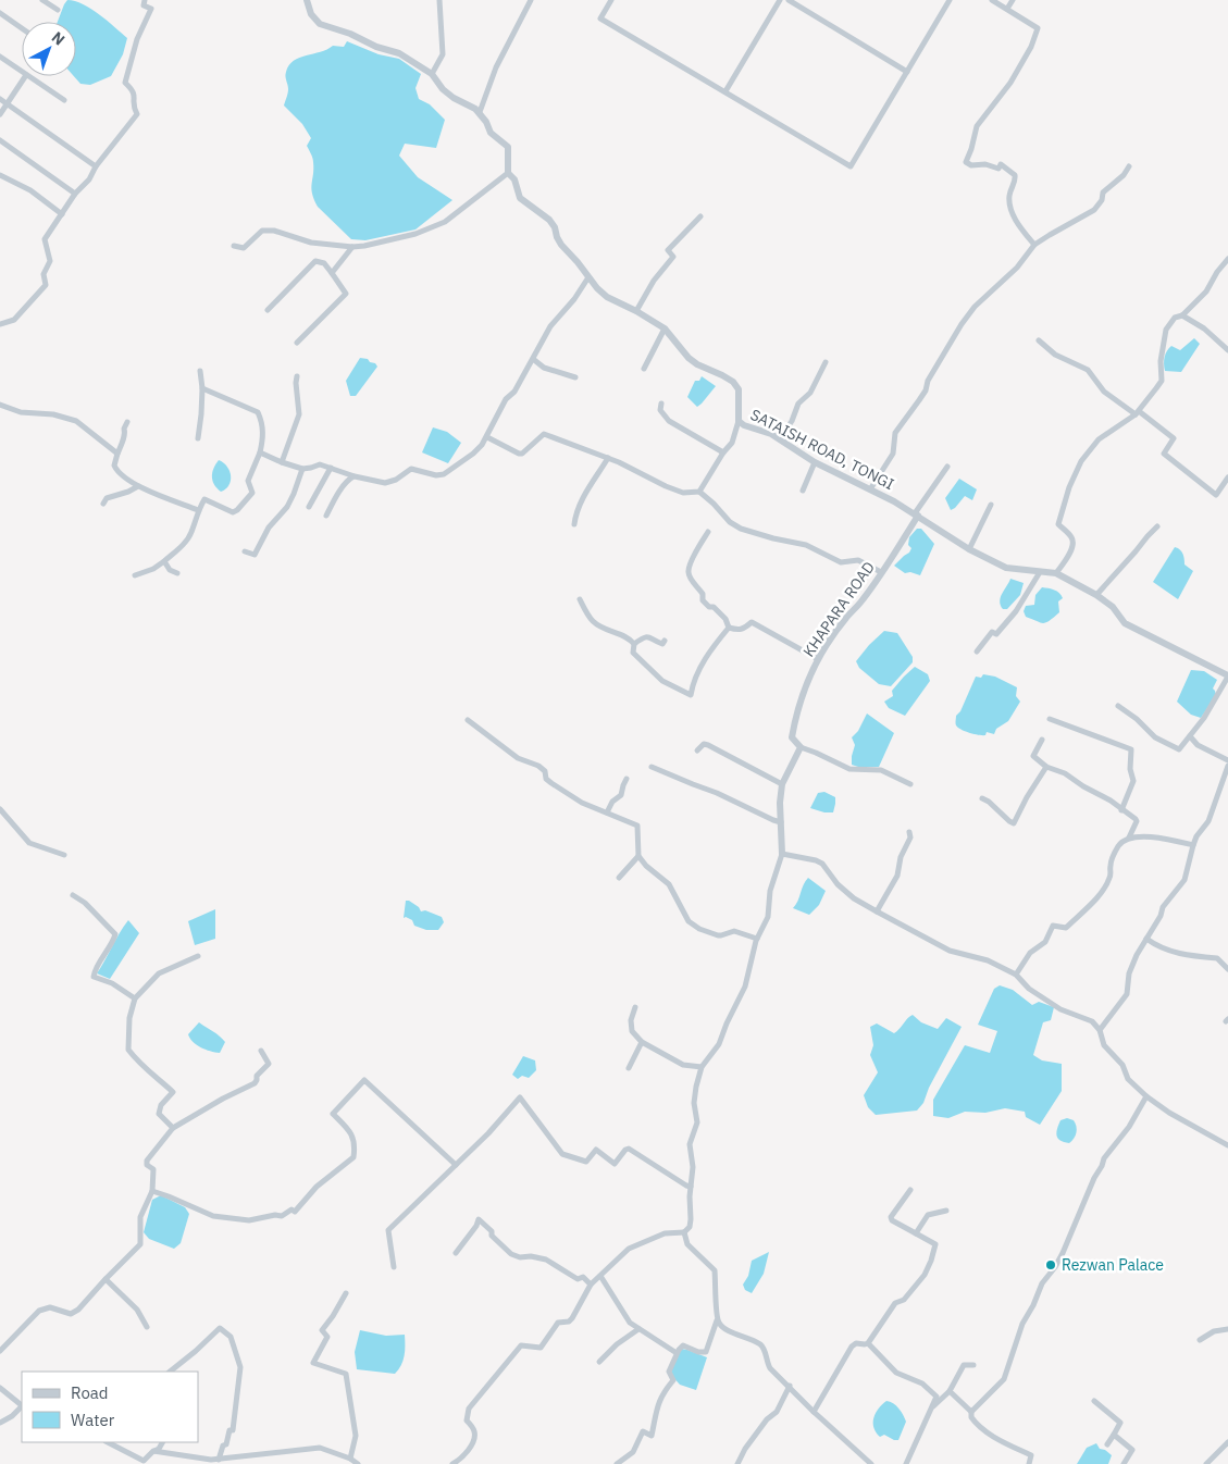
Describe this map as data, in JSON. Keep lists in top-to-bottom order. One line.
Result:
{"streets":{"street":["SATAISH ROAD, TONGI","KHAPARA ROAD"]},"crossings":[["SATAISH ROAD, TONGI","KHAPARA ROAD"]],"places":["Rezwan Palace"],"legend":["Road","Water"],"north":"top right"}
